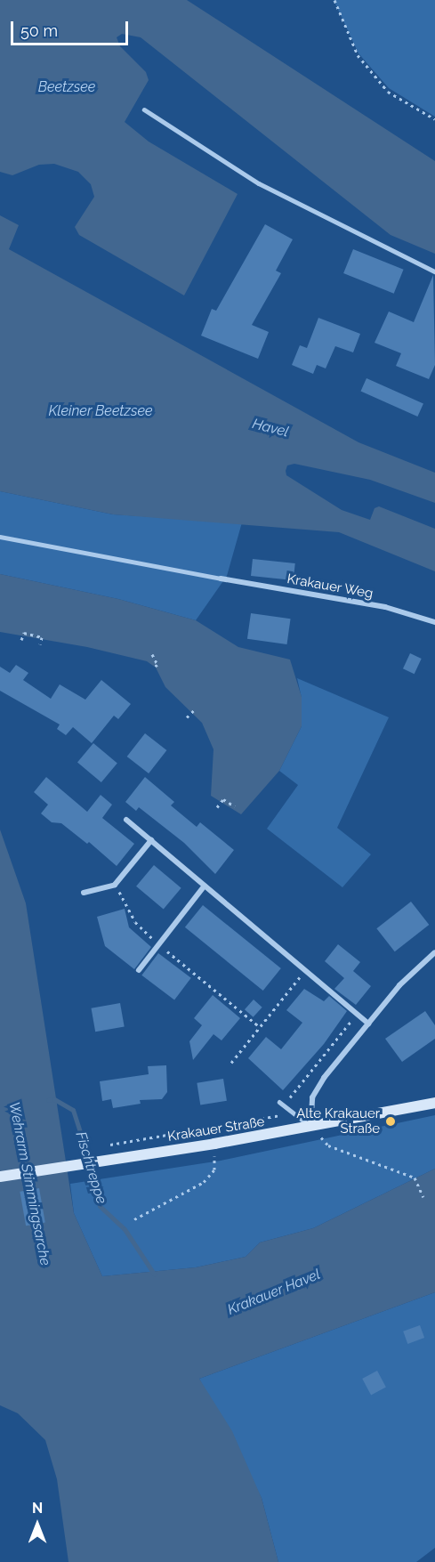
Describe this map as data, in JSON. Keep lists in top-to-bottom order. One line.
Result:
{"streets":{"main road":["Krakauer Straße"],"street":["Krakauer Weg"]},"water":["Beetzsee","Kleiner Beetzsee","Havel","Fischtreppe","Wehrarm Stimmingsarche","Krakauer Havel"],"places":["Alte Krakauer Straße"],"scale_bar":"50 m","north":"top"}
